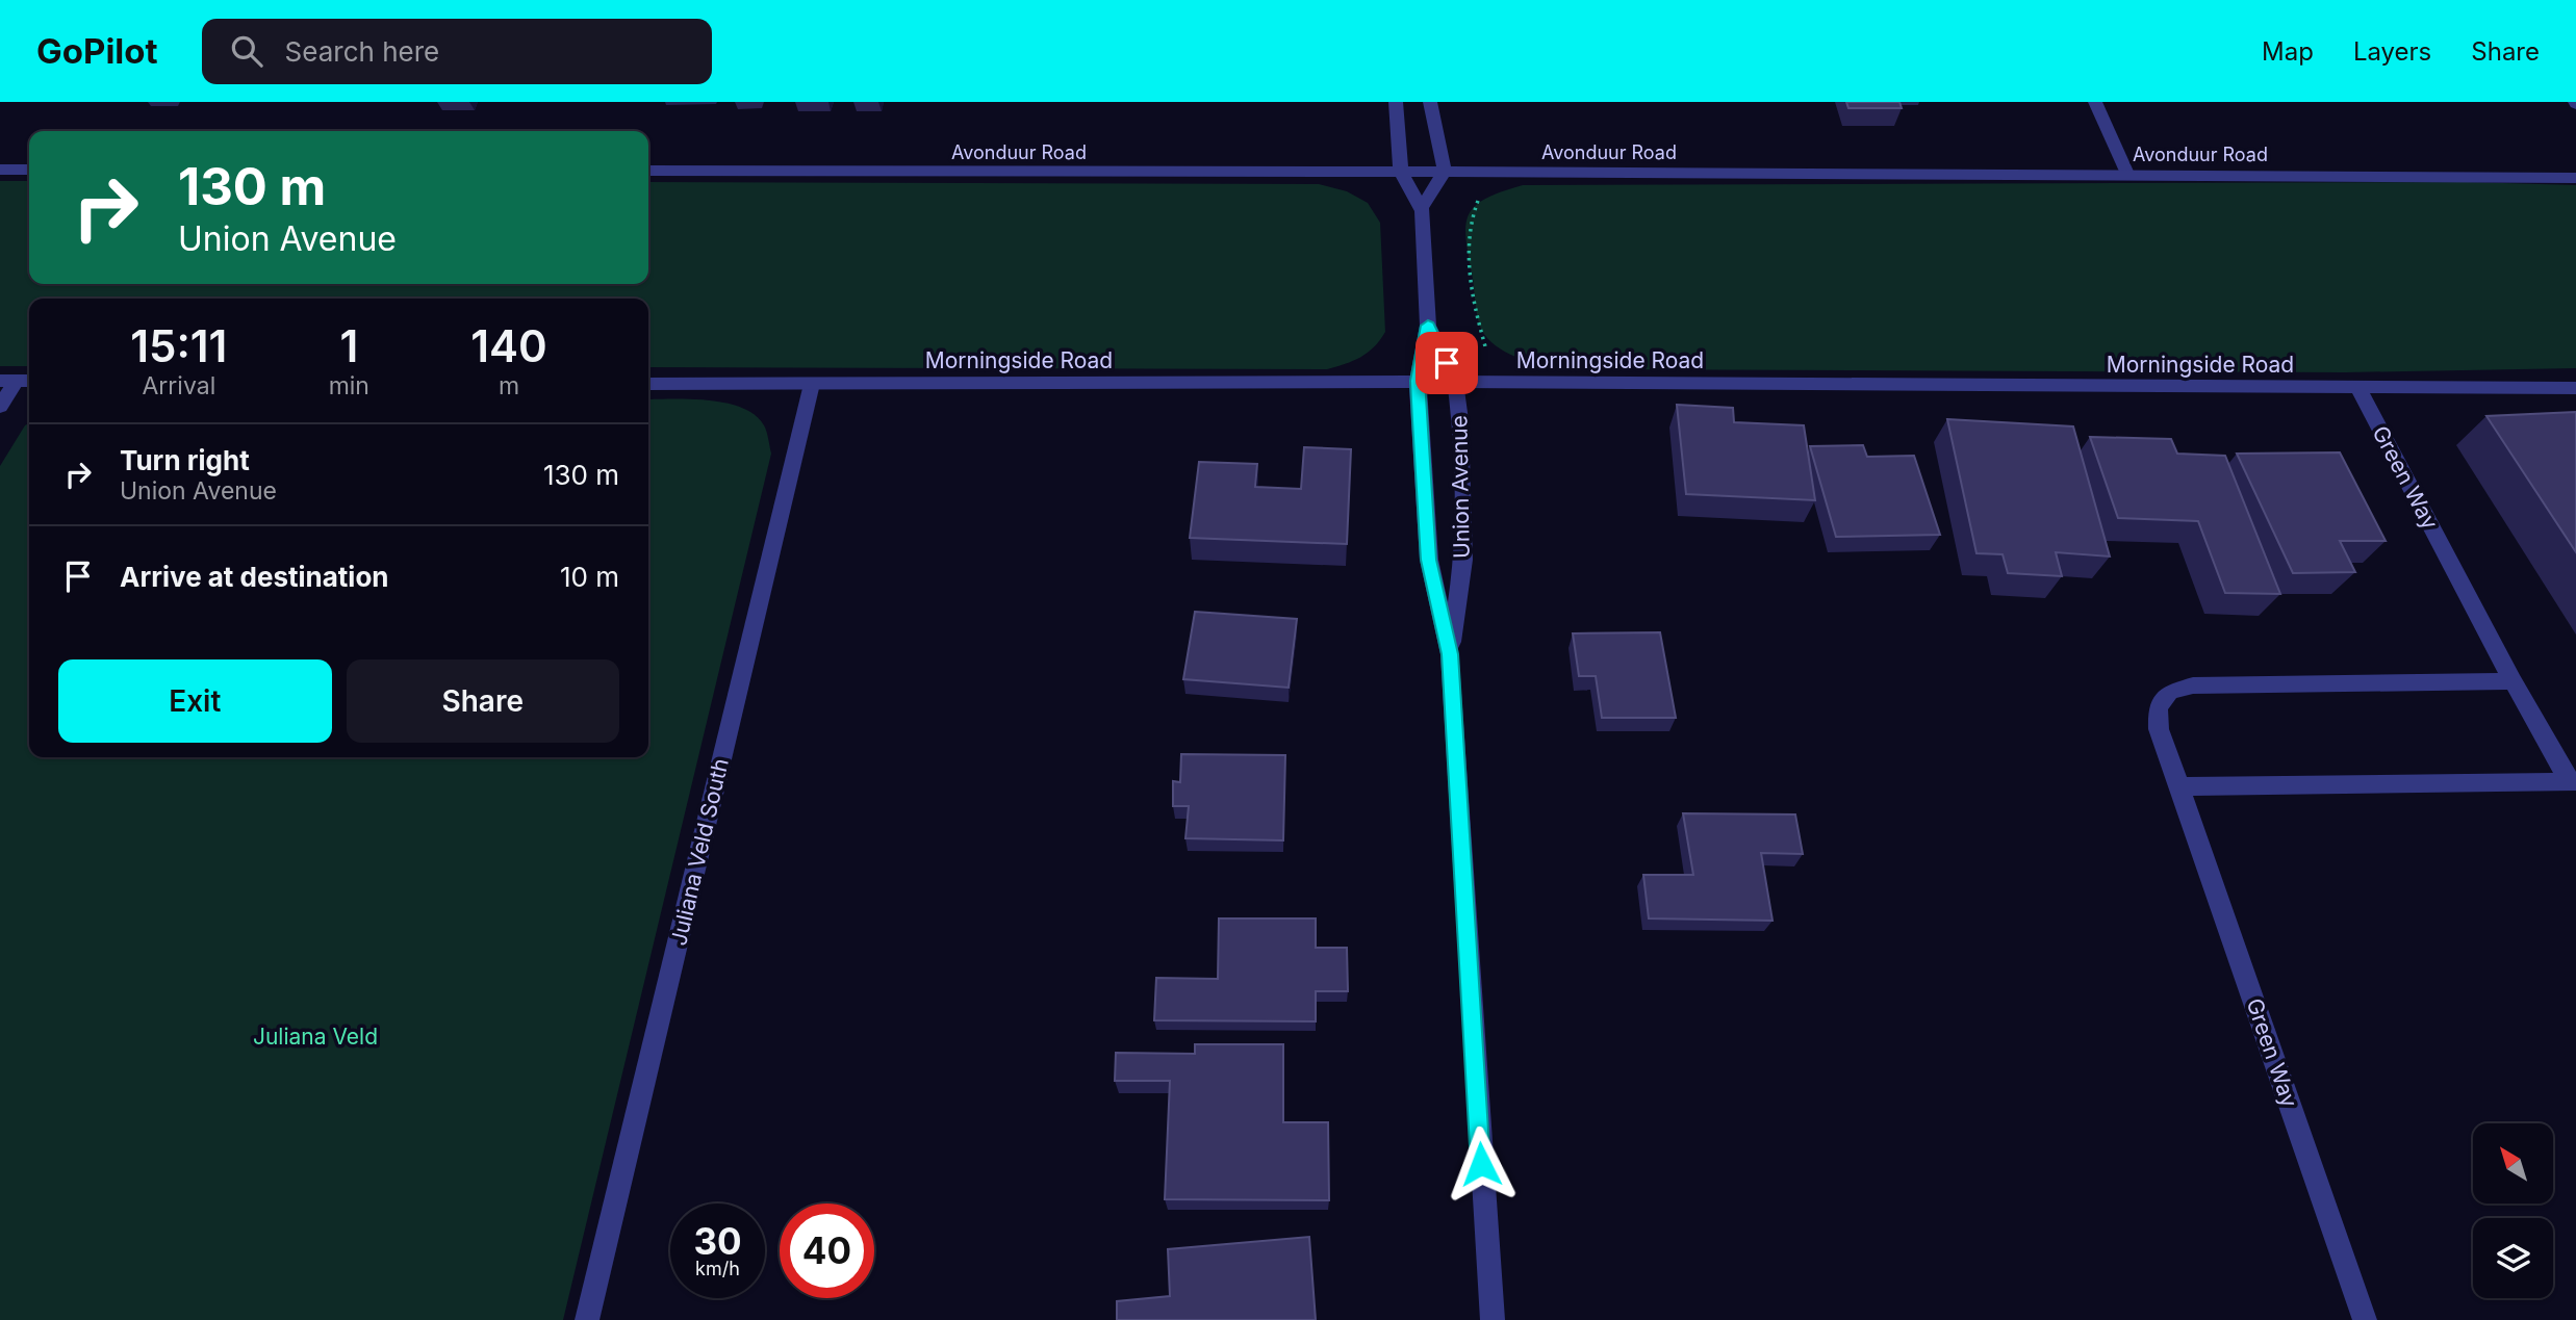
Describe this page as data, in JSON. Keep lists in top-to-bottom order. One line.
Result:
{"streets":{"street":["Avonduur Road","Morningside Road","Green Way","Union Avenue","Juliana Veld South"]},"crossings":[["Morningside Road","Green Way"],["Morningside Road","Union Avenue"],["Morningside Road","Juliana Veld South"]],"parks":["Juliana Veld"],"north":"top left","page":{"header":"GoPilot","search":"Search here","nav":["Map","Layers","Share"],"turn":["130 m","Union Avenue"],"eta":["15:11","Arrival","1","min","140","m"],"list":[{"name":"Turn right","note":"Union Avenue","value":"130 m"},{"name":"Arrive at destination","value":"10 m"}],"buttons":["Exit","Share"],"speed":"30 km/h","limit":"40"}}
